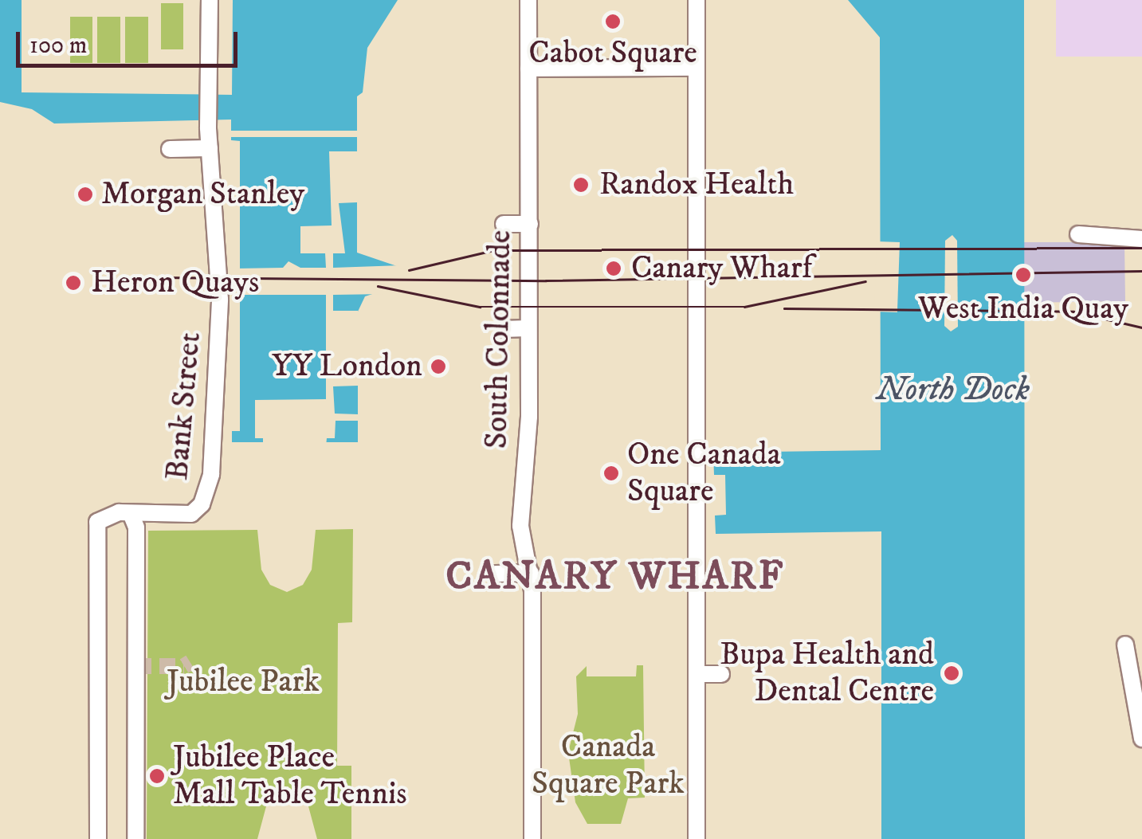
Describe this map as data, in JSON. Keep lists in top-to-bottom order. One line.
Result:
{"streets":{"street":["South Colonnade","Bank Street"]},"districts":["CANARY WHARF"],"water":["North Dock"],"parks":["Jubilee Park","Canada Square Park"],"places":["Cabot Square","Randox Health","Morgan Stanley","Canary Wharf","West India Quay","Heron Quays","YY London","One Canada Square","Bupa Health and Dental Centre","Jubilee Place Mall Table Tennis"],"scale_bar":"100 m"}
